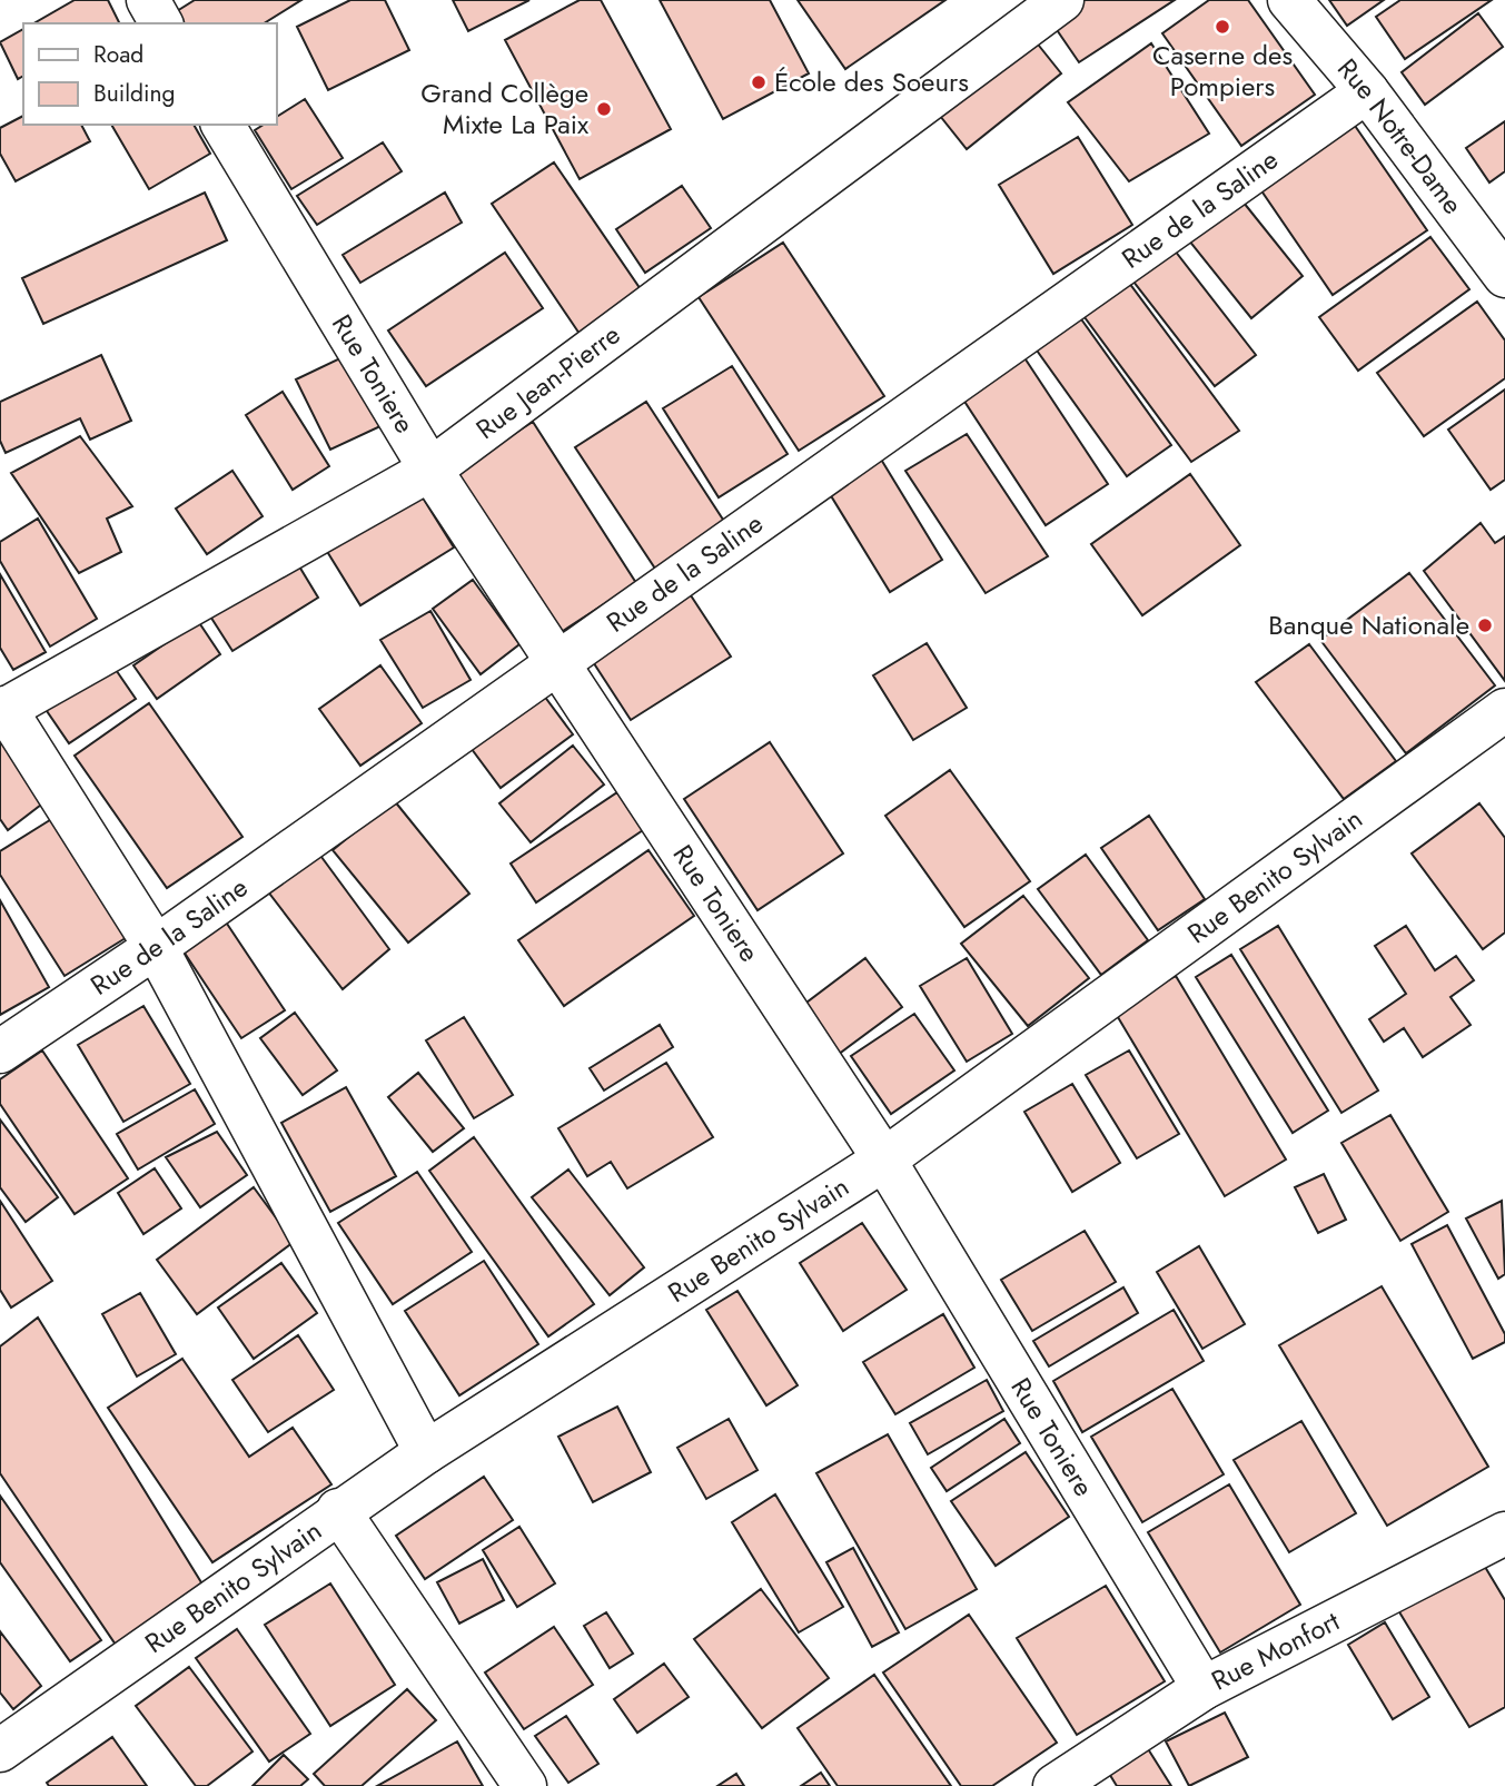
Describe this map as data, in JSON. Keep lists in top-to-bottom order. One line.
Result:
{"streets":{"street":["Rue Notre-Dame","Rue de la Saline","Rue Toniere","Rue Jean-Pierre","Rue Benito Sylvain","Rue Monfort"]},"crossings":[["Rue Notre-Dame","Rue de la Saline"],["Rue de la Saline","Rue Toniere"],["Rue Toniere","Rue Jean-Pierre"],["Rue Toniere","Rue Benito Sylvain"],["Rue Toniere","Rue Monfort"]],"places":["Caserne des Pompiers","École des Soeurs","Grand Collège Mixte La Paix","Banque Nationale"],"legend":["Road","Building"]}
